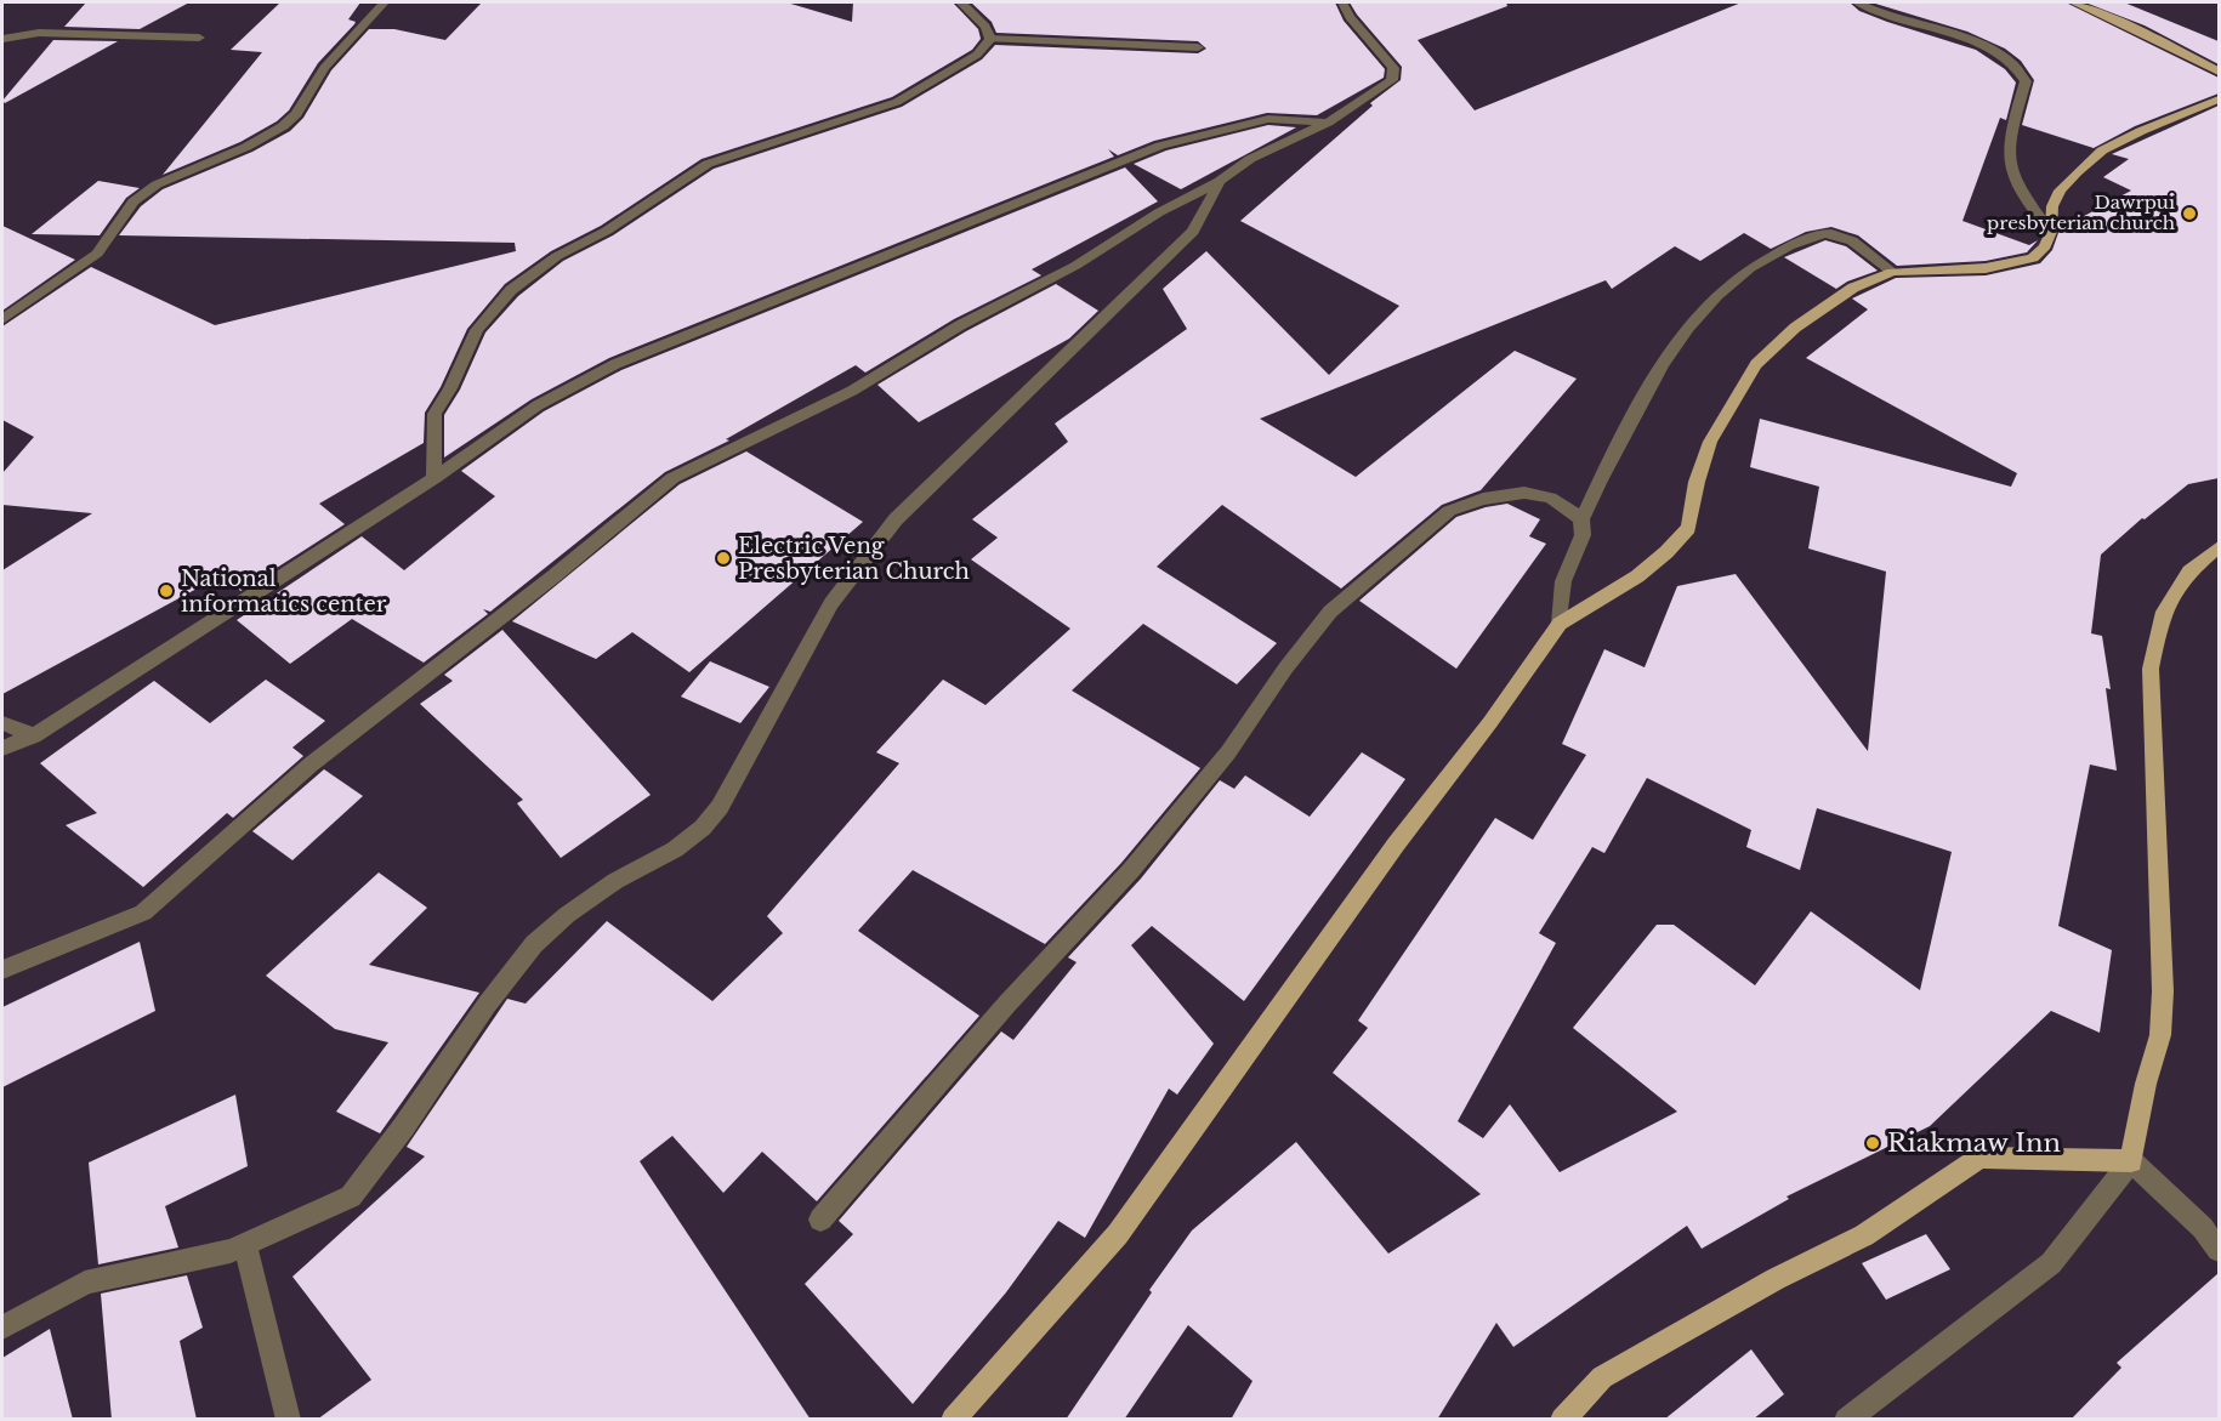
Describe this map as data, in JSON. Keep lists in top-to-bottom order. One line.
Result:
{"places":["Dawrpui presbyterian church","Electric Veng Presbyterian Church","National informatics center","Riakmaw Inn"]}
